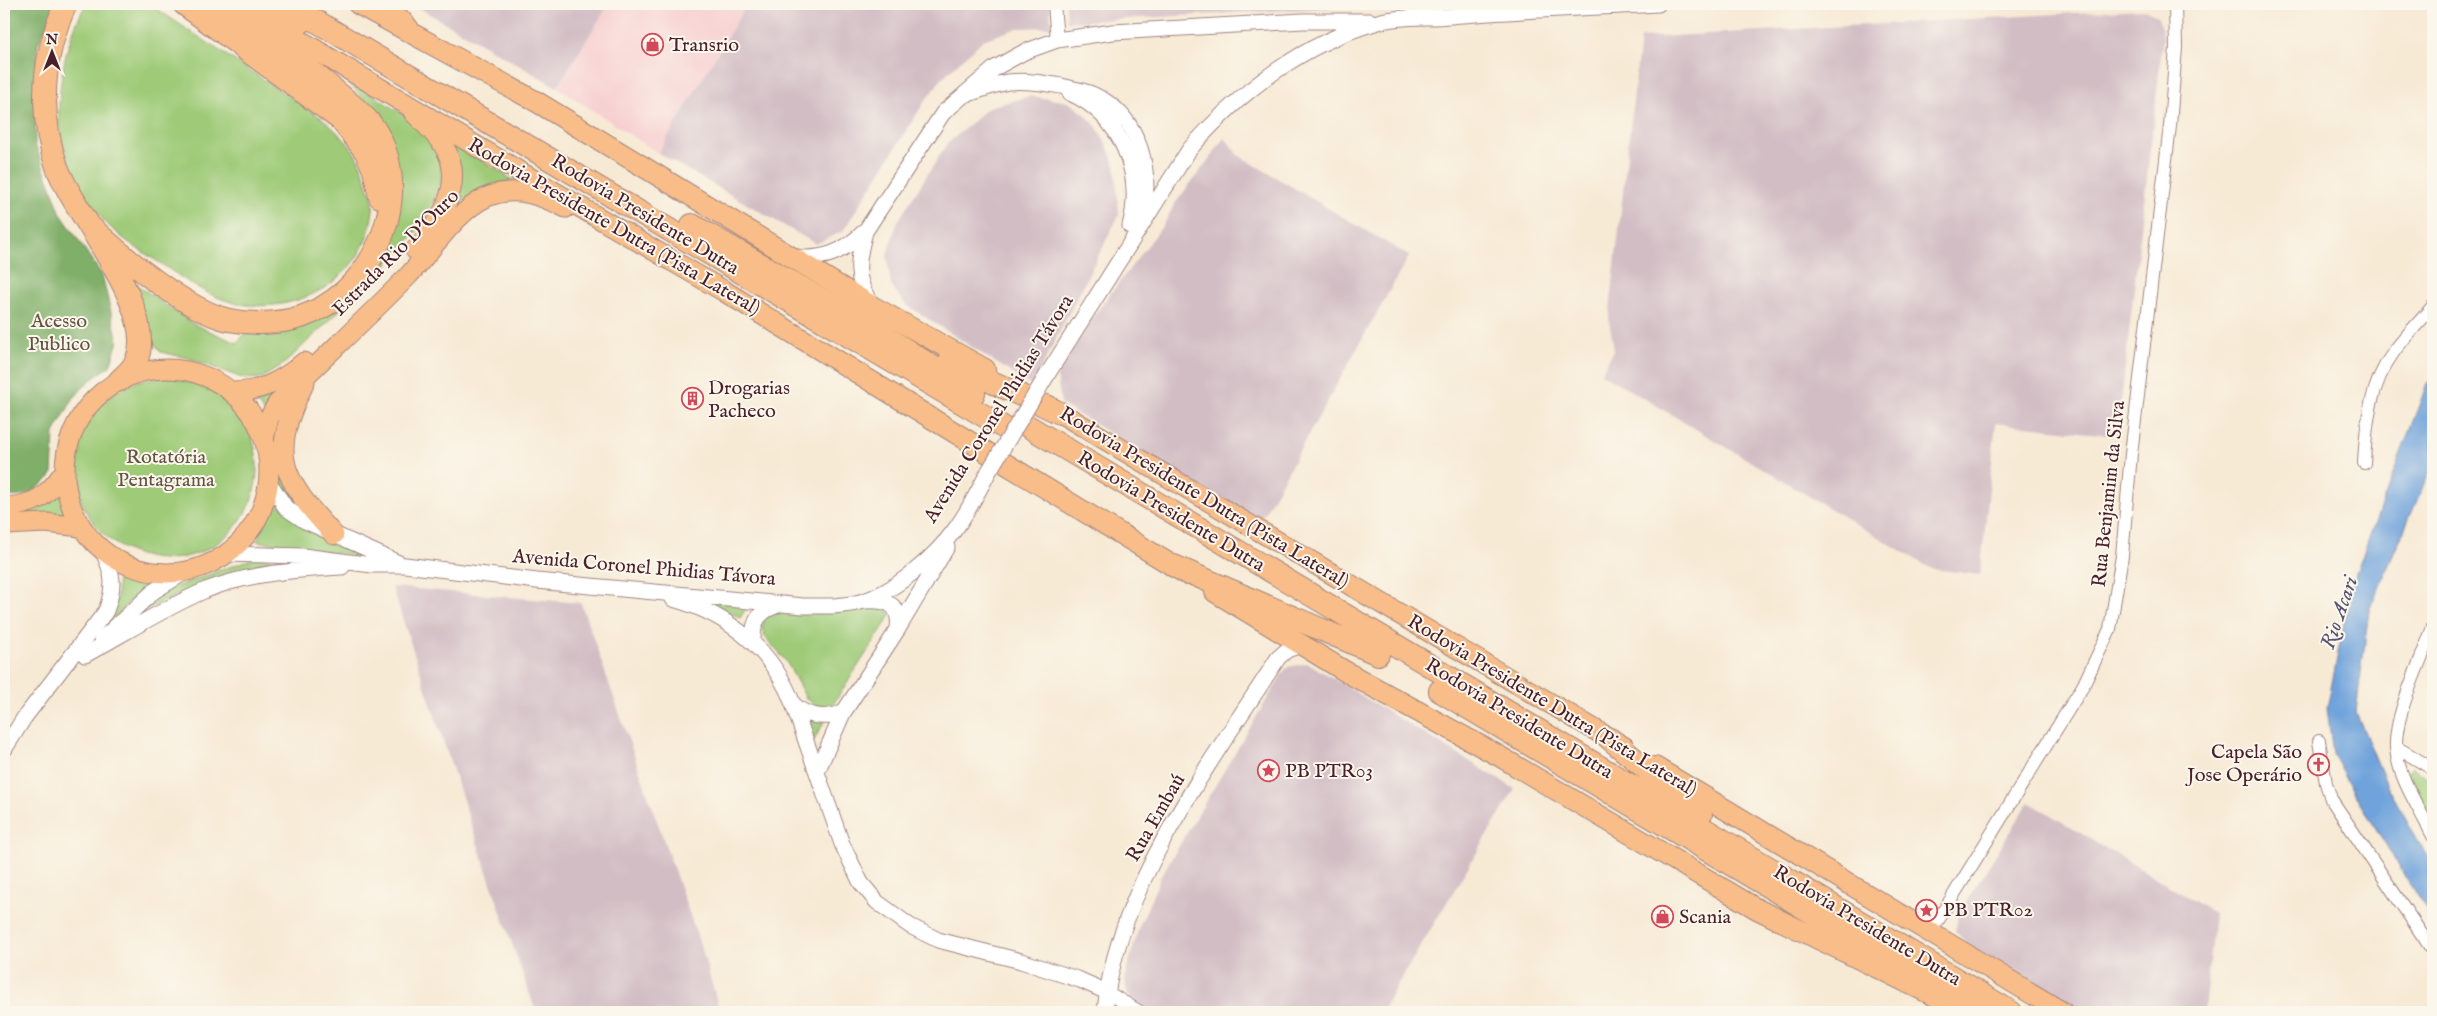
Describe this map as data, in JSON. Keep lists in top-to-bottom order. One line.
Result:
{"streets":{"highway":["Rodovia Presidente Dutra","Rodovia Presidente Dutra (Pista Lateral)"],"main road":["Estrada Rio D'Ouro"],"street":["Avenida Coronel Phidias Távora","Rua Benjamim da Silva","Rua Embaú"]},"crossings":[["Rodovia Presidente Dutra (Pista Lateral)","Estrada Rio D'Ouro"],["Rodovia Presidente Dutra (Pista Lateral)","Avenida Coronel Phidias Távora"],["Rodovia Presidente Dutra (Pista Lateral)","Rua Benjamim da Silva"],["Rodovia Presidente Dutra (Pista Lateral)","Rua Embaú"]],"water":["Rio Acari"],"parks":["Acesso Publico","Rotatória Pentagrama"],"places":{"shop":["Transrio","Scania"],"building":["Drogarias Pacheco"],"church":["Capela São Jose Operário"],"place":["PB PTR03","PB PTR02"]},"north":"top"}
